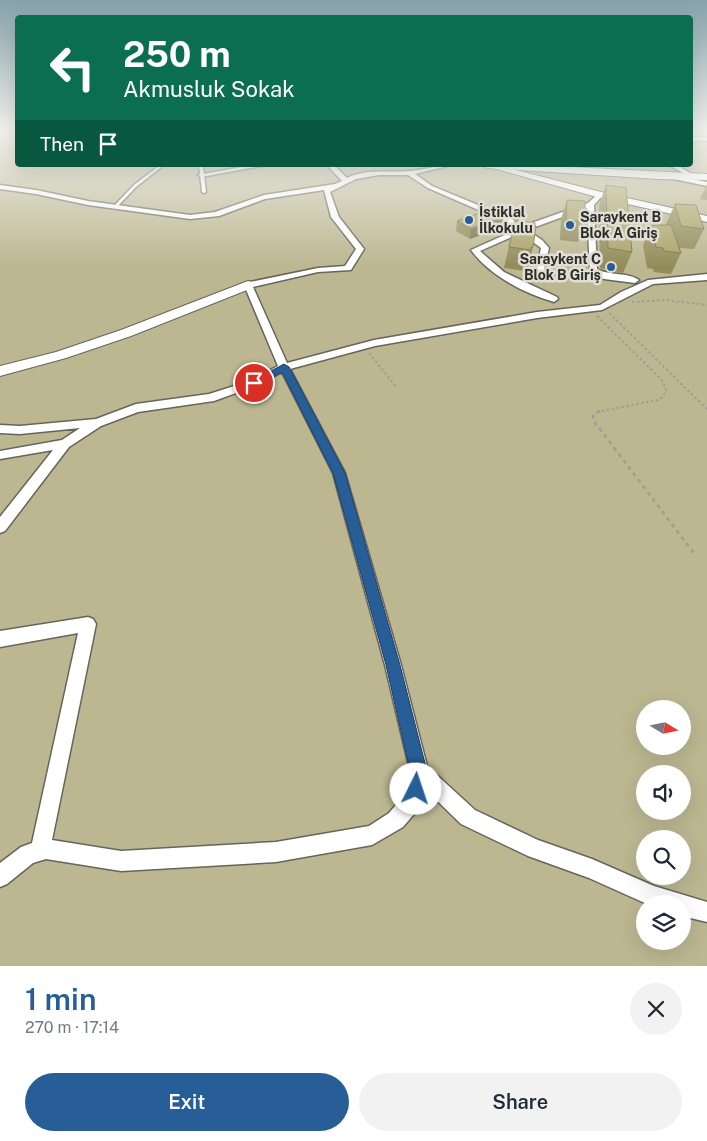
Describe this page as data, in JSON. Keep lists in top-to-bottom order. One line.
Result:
{"places":["İstiklal İlkokulu","Saraykent B Blok A Giriş","Saraykent C Blok B Giriş"],"north":"right","page":{"turn":["250 m","Akmusluk Sokak"],"then":"Then","heading":["1 min","270 m · 17:14"],"buttons":["Exit","Share"]}}
